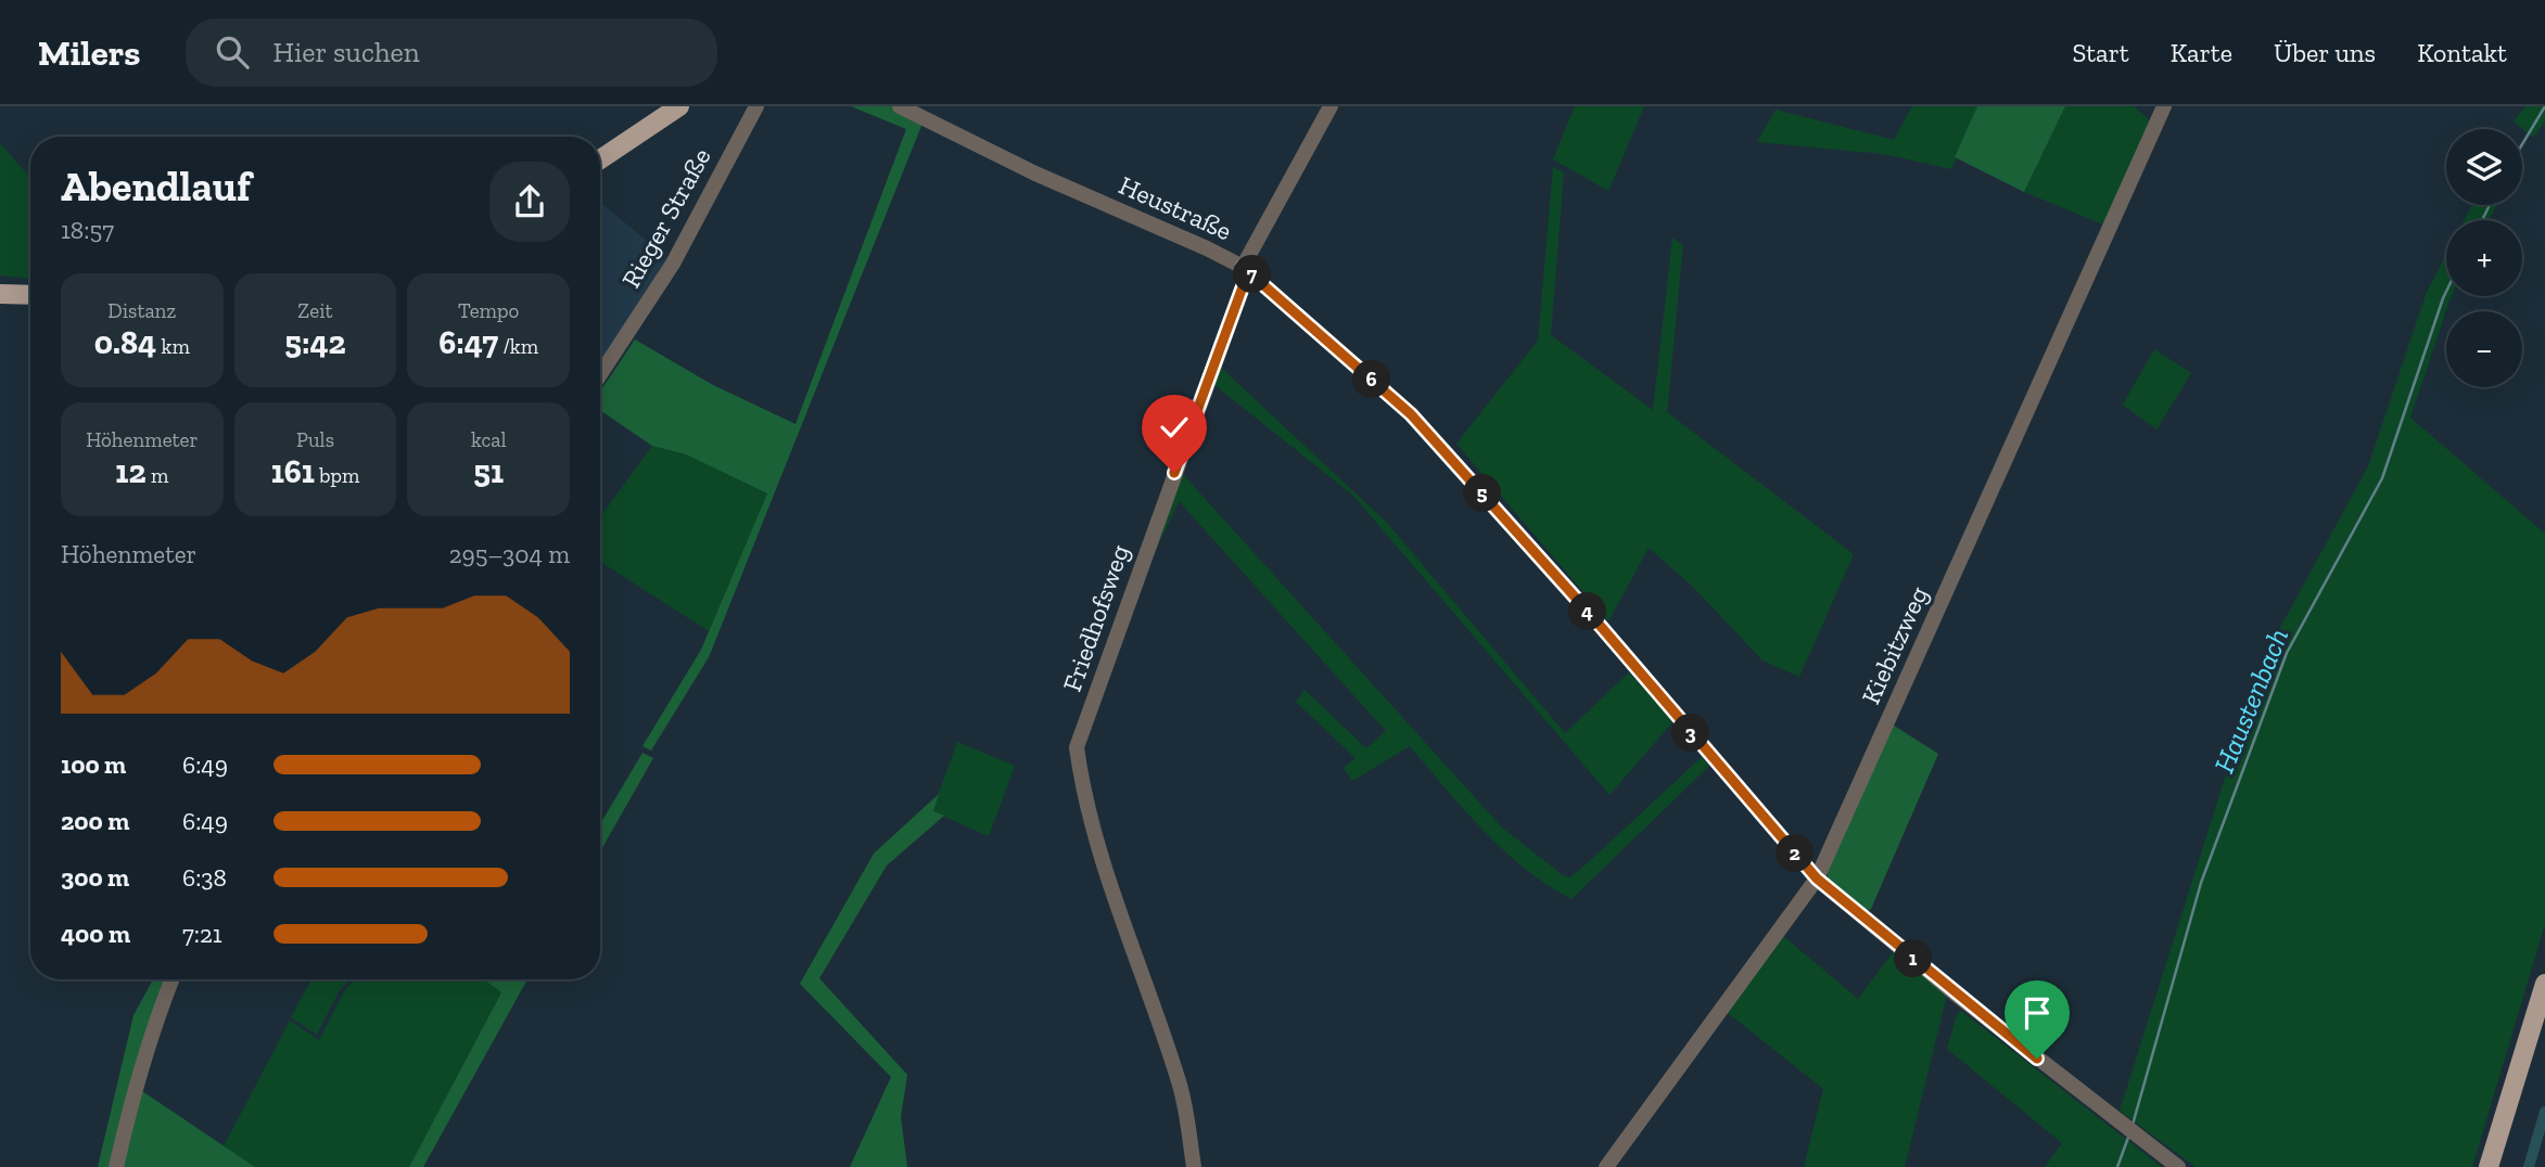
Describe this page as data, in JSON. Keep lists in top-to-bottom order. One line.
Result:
{"streets":{"street":["Heustraße","Rieger Straße","Friedhofsweg","Kiebitzweg"]},"crossings":[["Heustraße","Friedhofsweg"],["Heustraße","Kiebitzweg"]],"water":["Haustenbach"],"page":{"header":"Milers","search":"Hier suchen","nav":["Start","Karte","Über uns","Kontakt"],"map_buttons":["+","−"],"heading":["Abendlauf","18:57"],"pins":["7","6","5","4","3","2","1"],"stats":[["Distanz","0.84 km"],["Zeit","5:42"],["Tempo","6:47 /km"],["Höhenmeter","12 m"],["Puls","161 bpm"],["kcal","51"]],"chart":["Höhenmeter","295–304 m"],"list":[{"name":"100 m","note":"6:49"},{"name":"200 m","note":"6:49"},{"name":"300 m","note":"6:38"},{"name":"400 m","note":"7:21"}]}}
